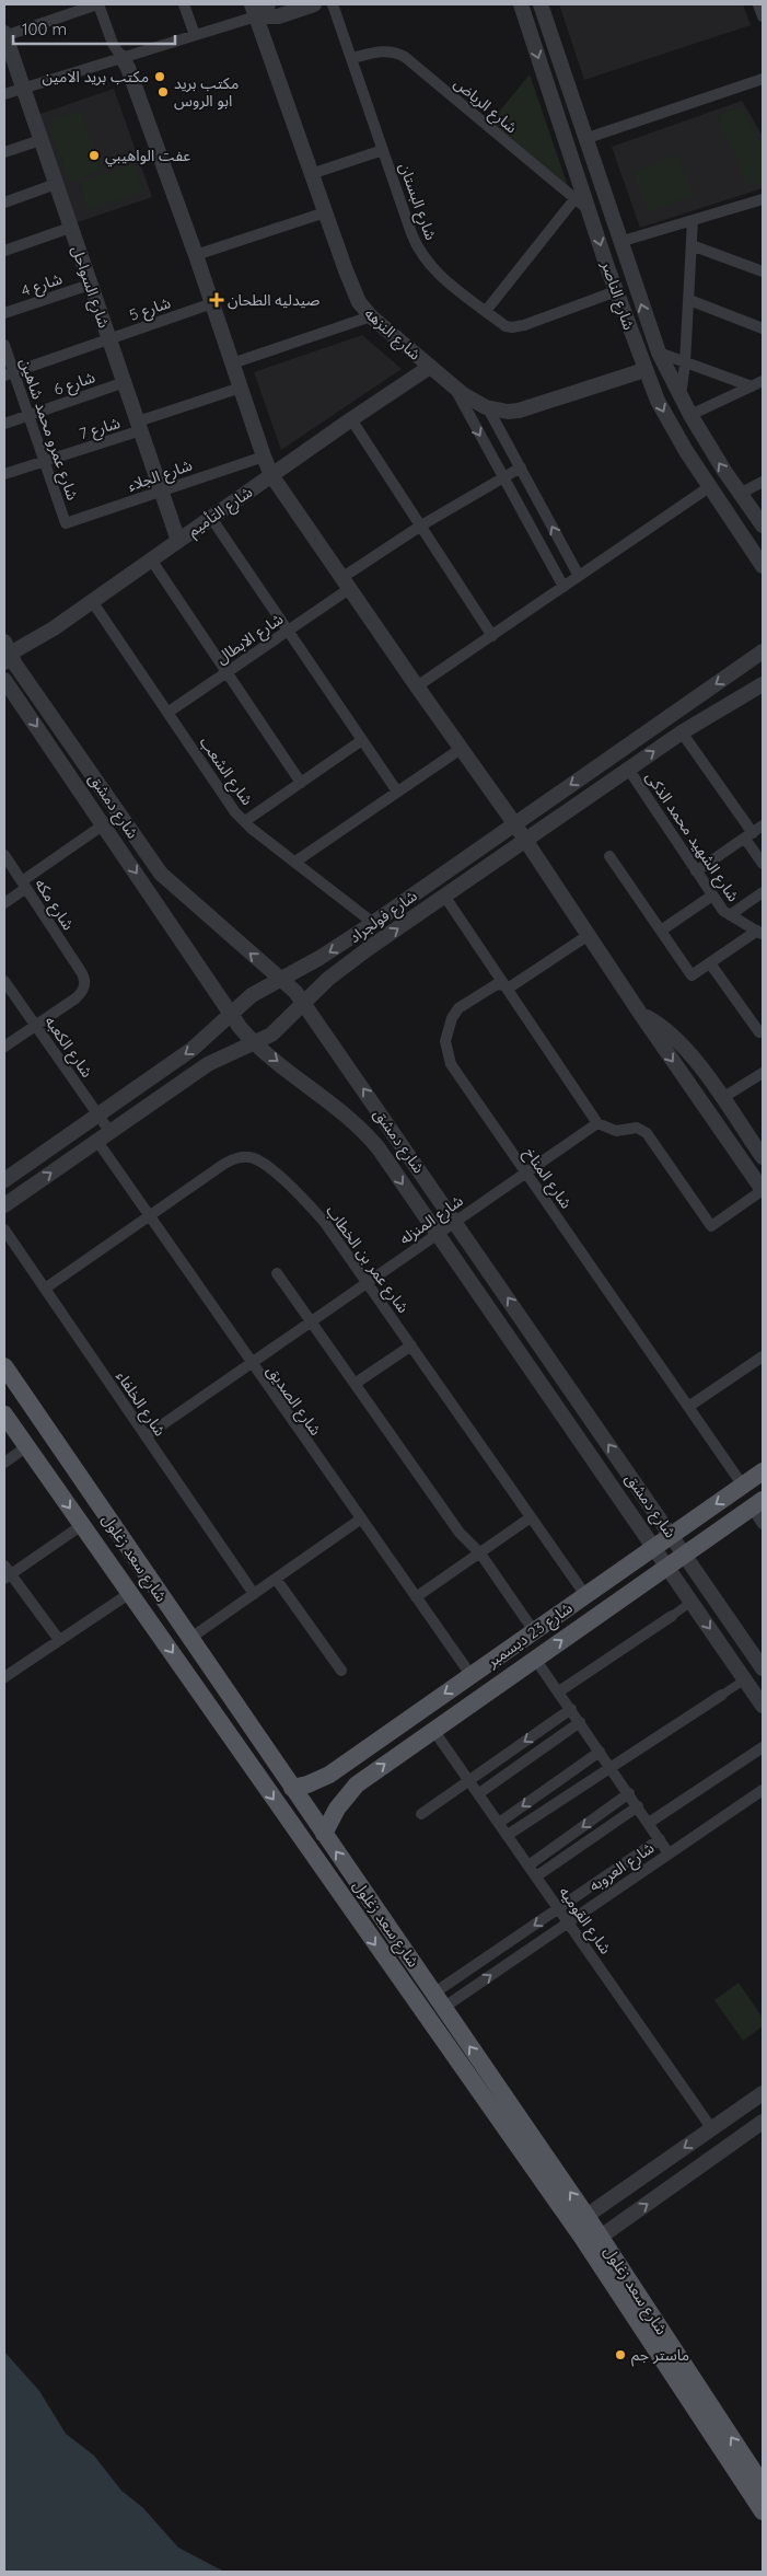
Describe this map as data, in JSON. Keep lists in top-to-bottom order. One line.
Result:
{"streets":{"main road":["شارع سعد زغلول","شارع 23 ديسمبر"],"street":["شارع الرياض","شارع البستان","شارع 4","شارع السواحل","شارع الناصر","شارع 5","شارع النزهه","شارع 6","شارع 7","شارع عمرو محمد شاهين","شارع الجلاء","شارع التأميم","شارع الابطال","شارع الشعب","شارع دمشق","شارع الشهيد محمد الذكى","شارع مكه","شارع فولجراد","شارع الكعبه","شارع المناخ","شارع المنزله","شارع عمر بن الخطاب","شارع الصديق","شارع الخلفاء","شارع العروبه","شارع القوميه"]},"crossings":[["شارع الرياض","شارع البستان"],["شارع الرياض","شارع الناصر"],["شارع البستان","شارع الناصر"],["شارع 4","شارع السواحل"],["شارع السواحل","شارع 5"],["شارع السواحل","شارع 6"],["شارع السواحل","شارع 7"],["شارع السواحل","شارع الجلاء"],["شارع السواحل","شارع التأميم"],["شارع الناصر","شارع النزهه"],["شارع 5","شارع عمرو محمد شاهين"],["شارع النزهه","شارع التأميم"],["شارع 6","شارع عمرو محمد شاهين"],["شارع 7","شارع عمرو محمد شاهين"],["شارع عمرو محمد شاهين","شارع الجلاء"],["شارع التأميم","شارع الشعب"],["شارع التأميم","شارع دمشق"],["شارع الابطال","شارع الشعب"],["شارع الشعب","شارع فولجراد"],["شارع دمشق","شارع فولجراد"],["شارع دمشق","شارع المنزله"],["شارع دمشق","شارع 23 ديسمبر"],["شارع الشهيد محمد الذكى","شارع فولجراد"],["شارع مكه","شارع الكعبه"],["شارع فولجراد","شارع الكعبه"],["شارع فولجراد","شارع الصديق"],["شارع المناخ","شارع المنزله"],["شارع المناخ","شارع 23 ديسمبر"],["شارع المنزله","شارع عمر بن الخطاب"],["شارع المنزله","شارع الصديق"],["شارع المنزله","شارع الخلفاء"],["شارع عمر بن الخطاب","شارع الصديق"],["شارع عمر بن الخطاب","شارع الخلفاء"],["شارع عمر بن الخطاب","شارع 23 ديسمبر"],["شارع الصديق","شارع 23 ديسمبر"],["شارع سعد زغلول","شارع 23 ديسمبر"],["شارع سعد زغلول","شارع العروبه"],["شارع 23 ديسمبر","شارع القوميه"],["شارع العروبه","شارع القوميه"]],"places":{"other":["مكتب بريد الامين","مكتب بريد ابو الروس","عفت الواهيبي","ماستر جم"],"health":["صيدليه الطحان"]},"scale_bar":"100 m"}
